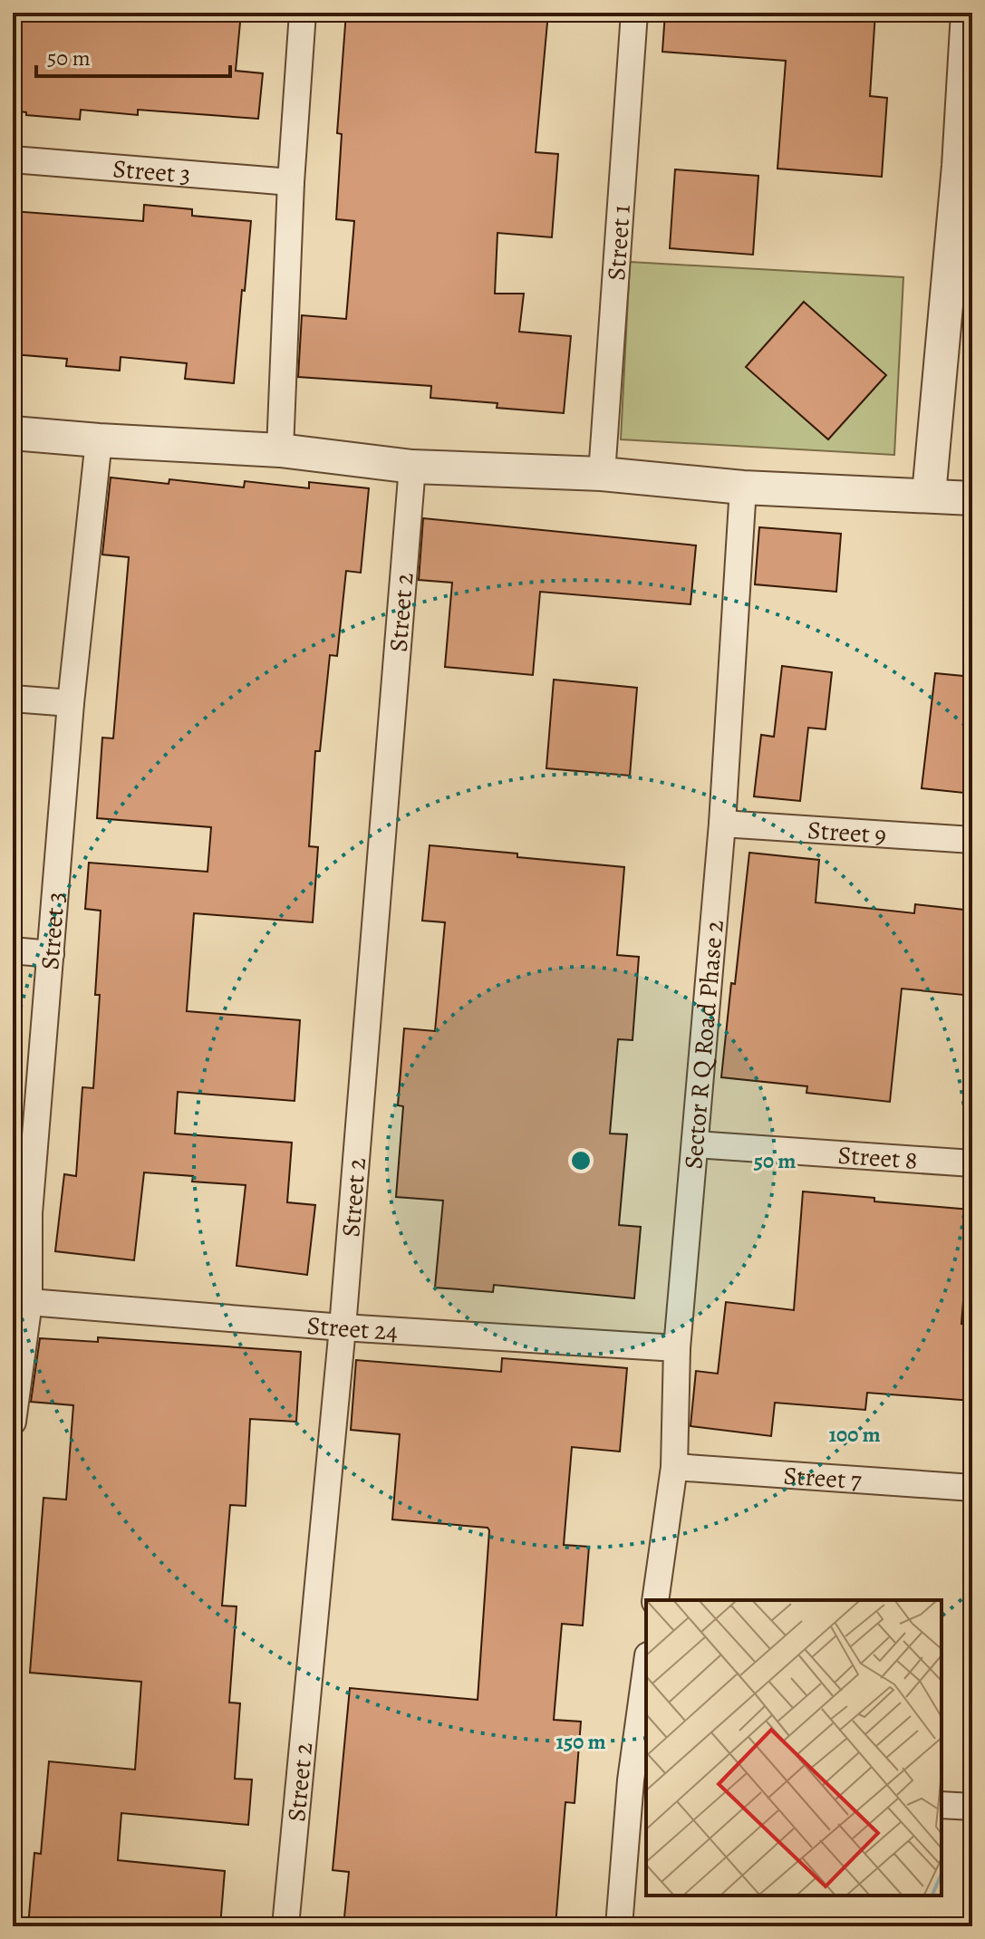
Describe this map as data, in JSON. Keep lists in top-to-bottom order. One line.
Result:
{"streets":{"street":["Street 3","Street 1","Street 2","Street 9","Sector R Q Road Phase 2","Street 8","Street 24","Street 7"]},"crossings":[["Street 3","Street 24"],["Street 2","Street 24"],["Street 9","Sector R Q Road Phase 2"],["Sector R Q Road Phase 2","Street 8"],["Sector R Q Road Phase 2","Street 24"],["Sector R Q Road Phase 2","Street 7"]],"scale_bar":"50 m","rings":["50 m","100 m","150 m"]}
